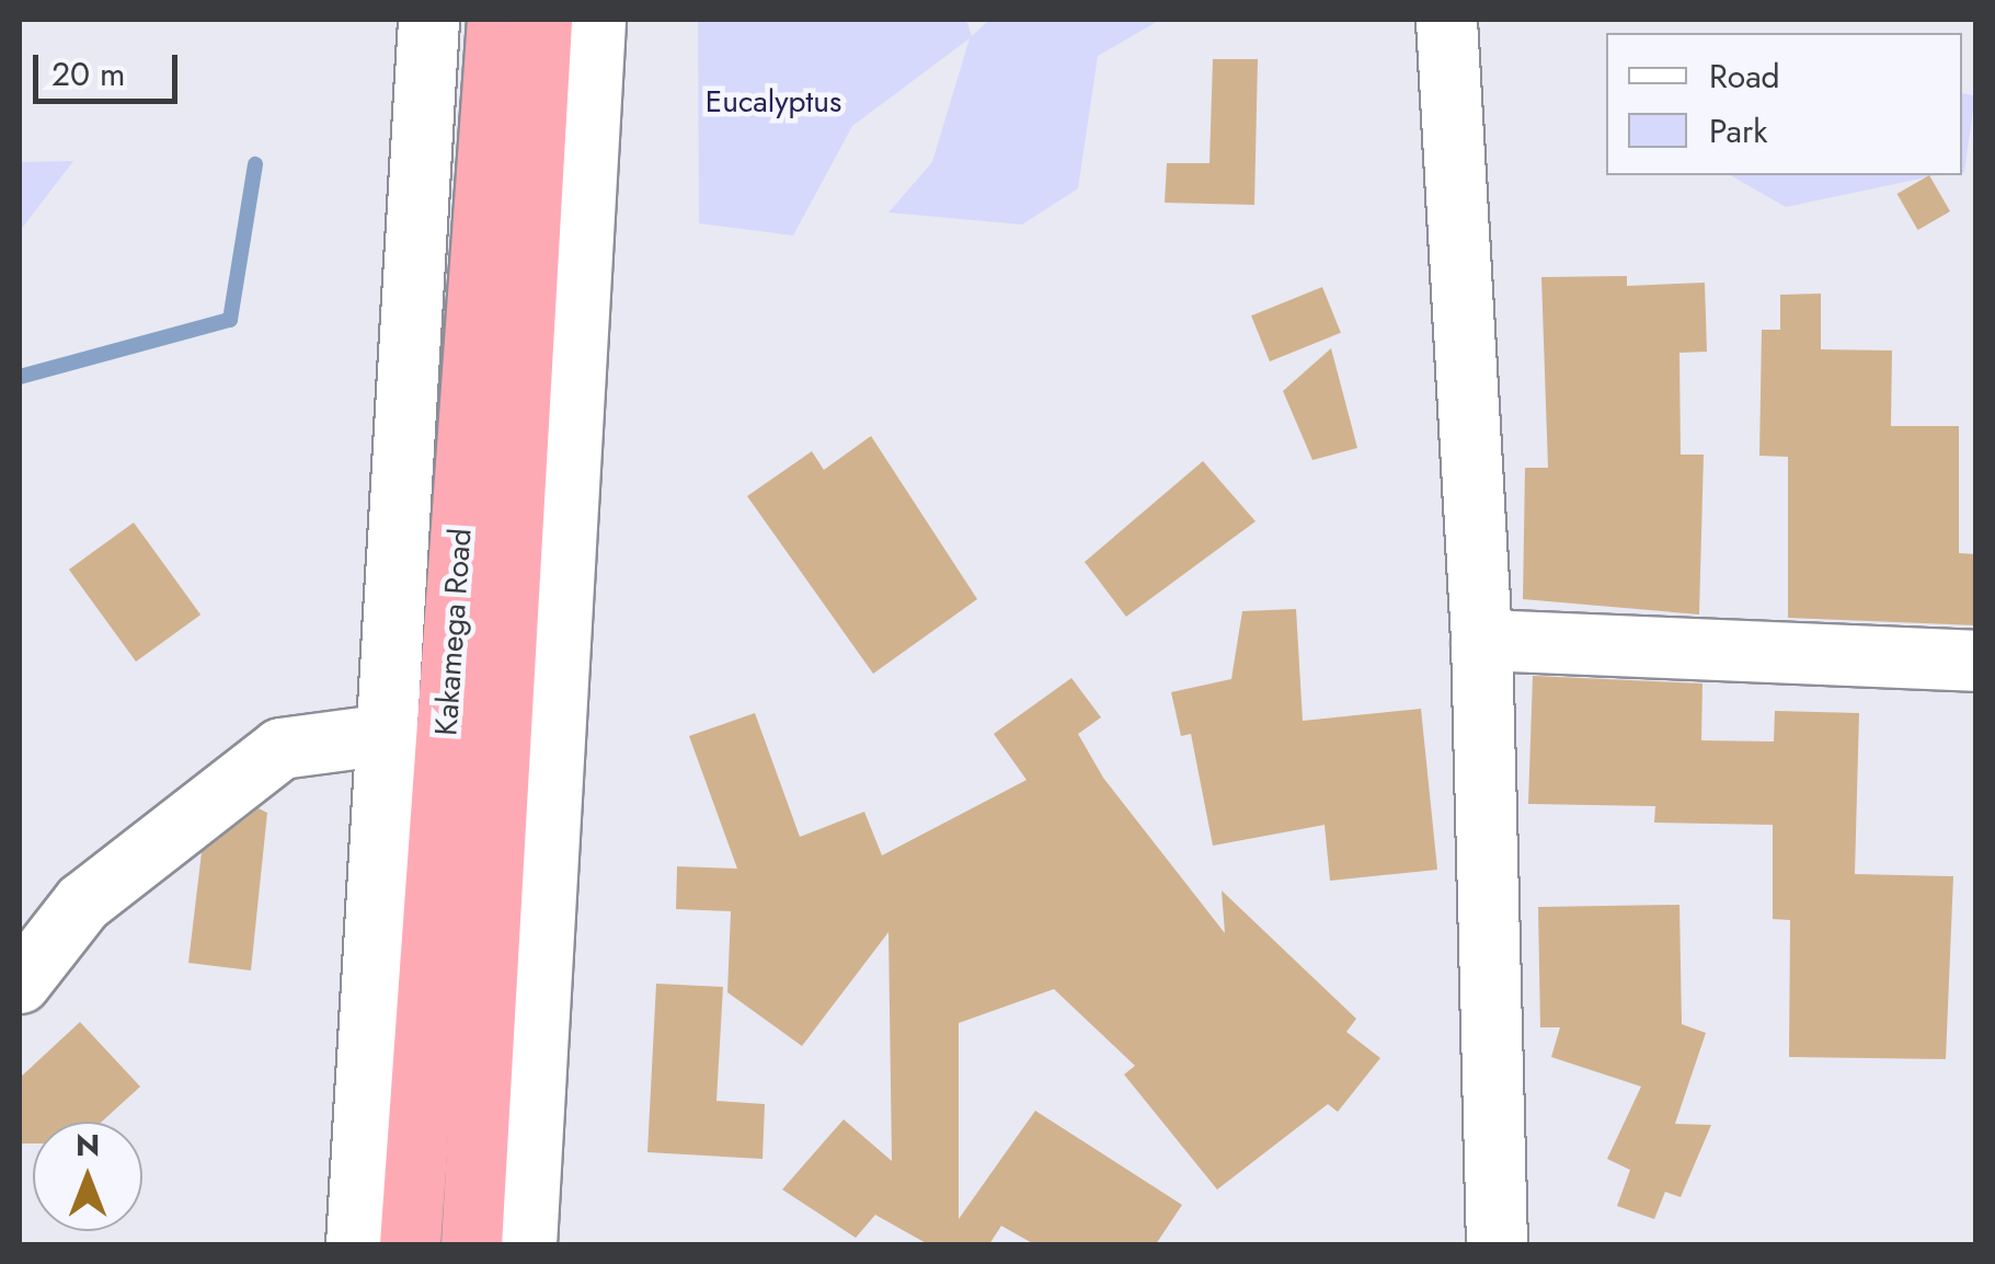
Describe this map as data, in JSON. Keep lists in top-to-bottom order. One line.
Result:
{"streets":{"highway":["Kakamega Road"]},"parks":["Eucalyptus"],"legend":["Road","Park"],"scale_bar":"20 m","north":"top"}
